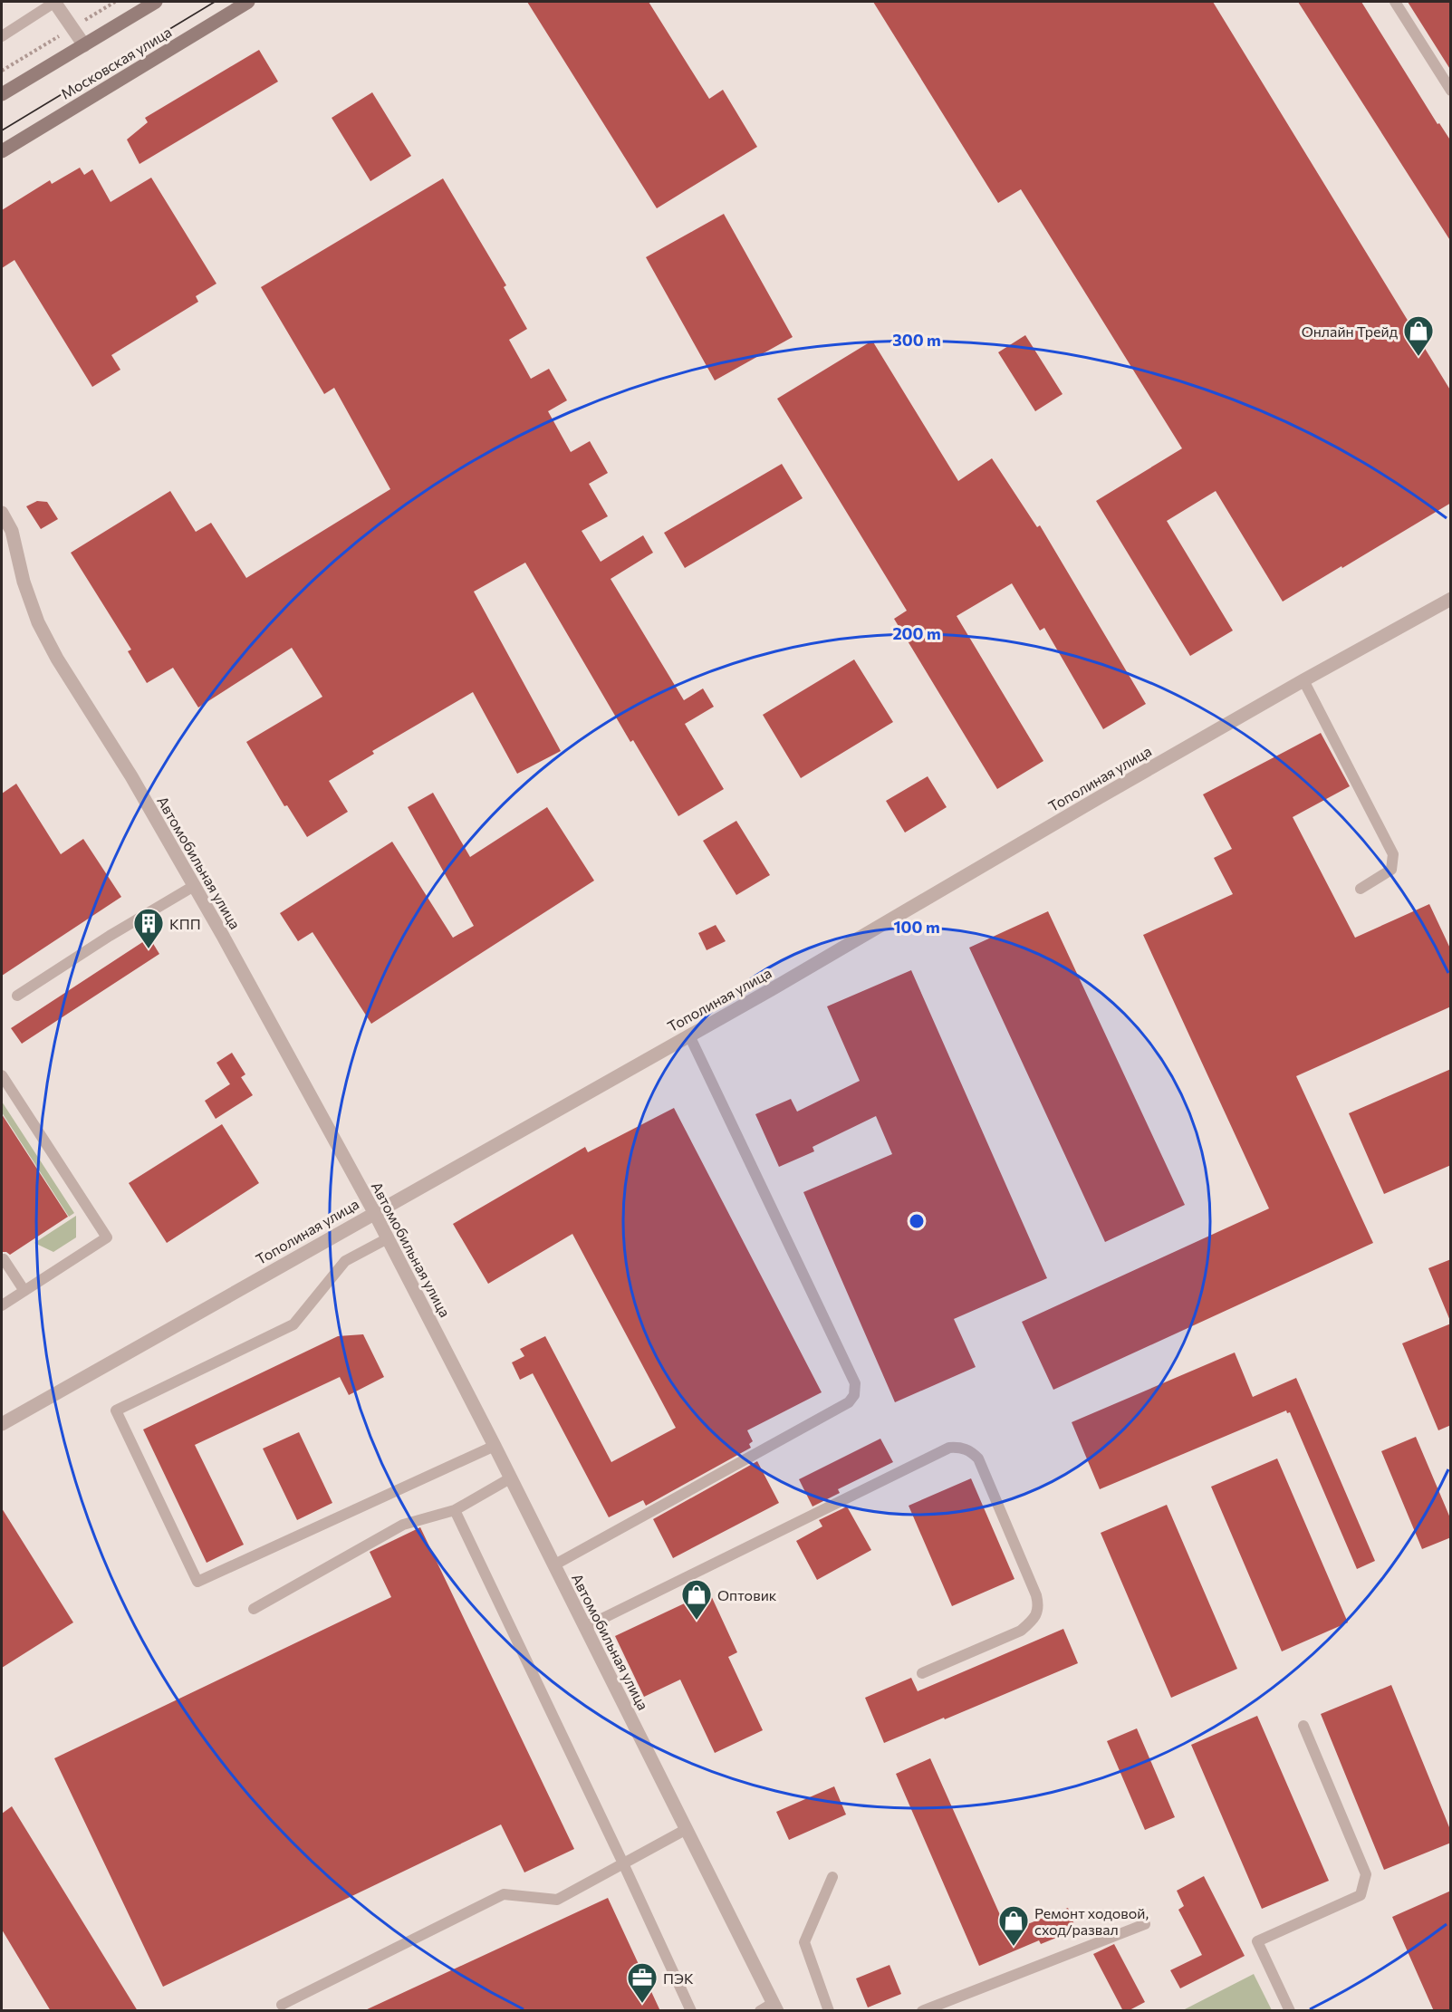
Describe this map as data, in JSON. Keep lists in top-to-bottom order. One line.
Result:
{"streets":{"street":["Московская улица","Тополиная улица","Автомобильная улица"]},"crossings":[["Тополиная улица","Автомобильная улица"]],"places":{"shop":["Онлайн Трейд","Оптовик","Ремонт ходовой, сход/развал"],"building":["КПП"],"office":["ПЭК"]},"rings":["300 m","200 m","100 m"]}
